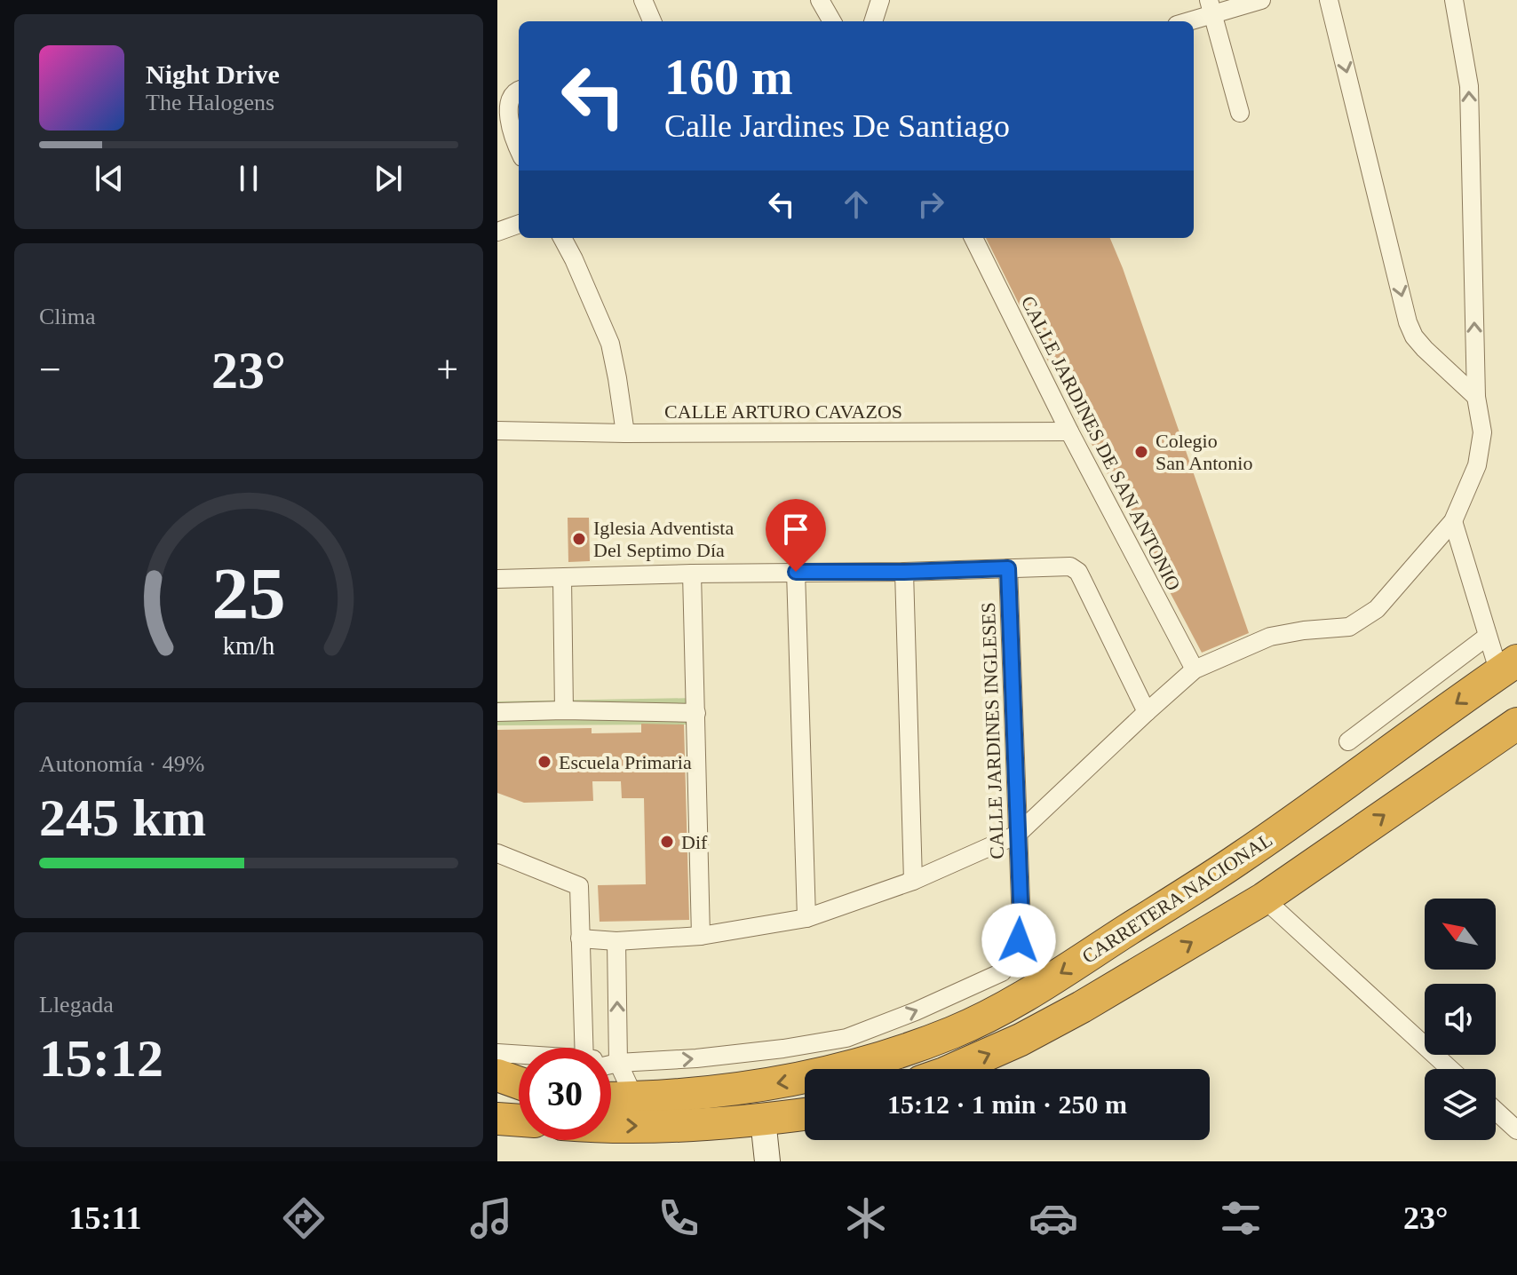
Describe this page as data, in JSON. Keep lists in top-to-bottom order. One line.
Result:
{"streets":{"highway":["CARRETERA NACIONAL"],"street":["CALLE ARTURO CAVAZOS","CALLE JARDINES DE SAN ANTONIO","CALLE JARDINES INGLESES"]},"crossings":[["CALLE ARTURO CAVAZOS","CALLE JARDINES DE SAN ANTONIO"]],"places":["Colegio San Antonio","Iglesia Adventista Del Septimo Día","Escuela Primaria","Dif"],"north":"top left","page":{"turn":["160 m","Calle Jardines De Santiago"],"song":["Night Drive","The Halogens"],"tile":["Clima",["Autonomía · 49%","245 km"],["Llegada","15:12"]],"heat":["−","23°","+"],"limit":"30","trip":"15:12 · 1 min · 250 m","tabs":["15:11","23°"],"gauge":["25","km/h"]}}
